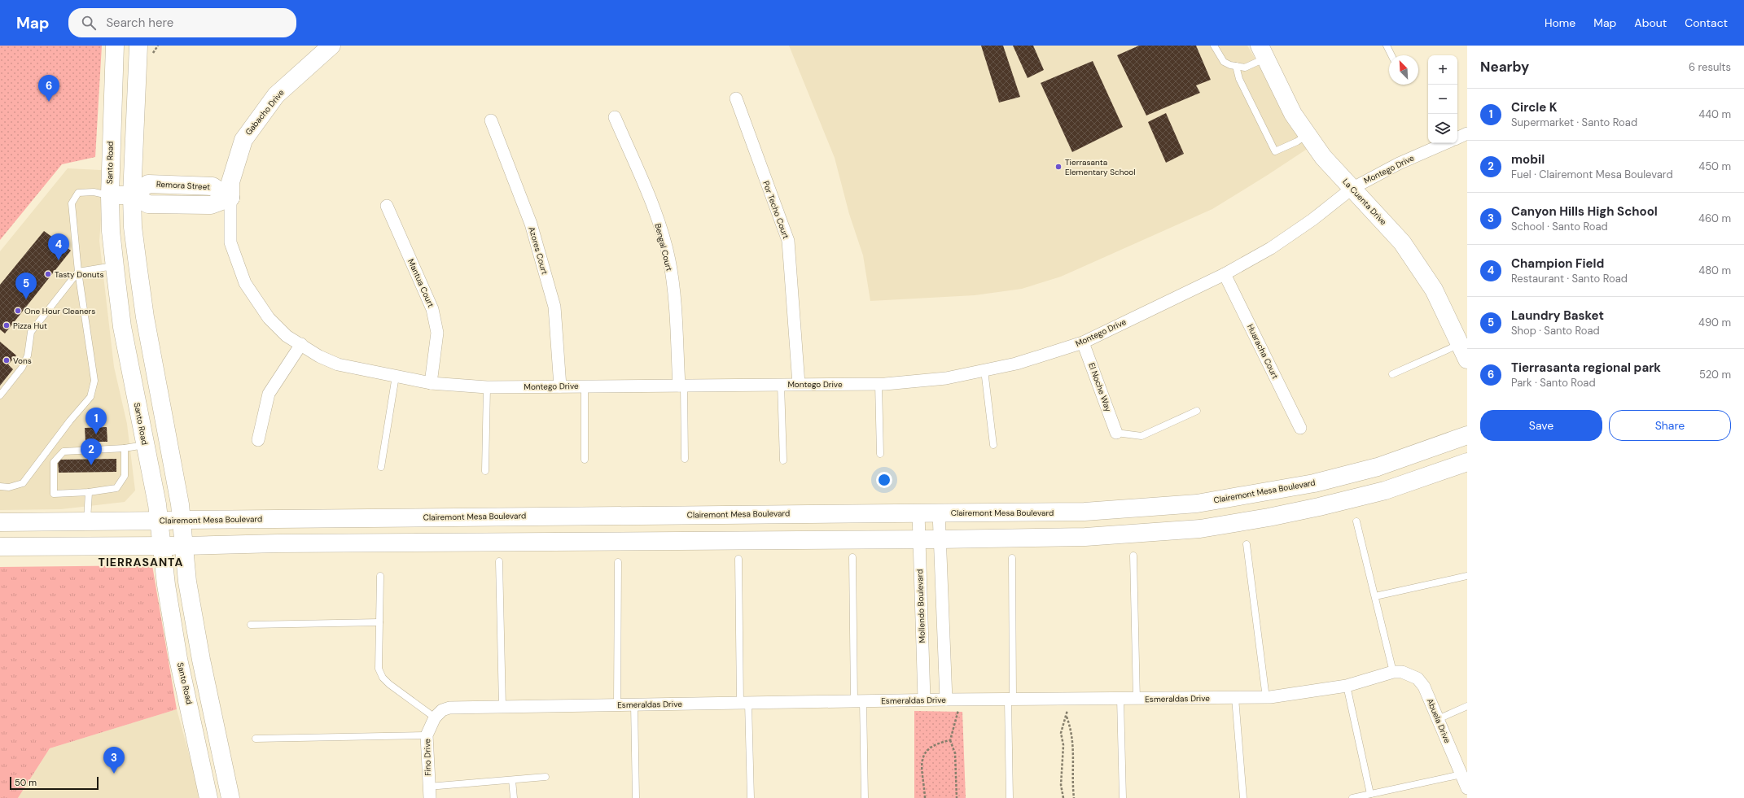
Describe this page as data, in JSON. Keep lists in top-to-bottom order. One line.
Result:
{"streets":{"main road":["Gabacho Drive","Santo Road","La Cuenta Drive","Clairemont Mesa Boulevard"],"street":["Montego Drive","Por Techo Court","Bengal Court","Azores Court","Mantua Court","Huaracha Court","El Noche Way","Mollendo Boulevard","Esmeraldas Drive","Abuela Drive","Fino Drive"]},"crossings":[["Gabacho Drive","Montego Drive"],["Santo Road","Clairemont Mesa Boulevard"],["Montego Drive","La Cuenta Drive"],["Montego Drive","Por Techo Court"],["Montego Drive","Bengal Court"],["Montego Drive","Azores Court"],["Montego Drive","Mantua Court"],["Montego Drive","Huaracha Court"],["Montego Drive","El Noche Way"],["Clairemont Mesa Boulevard","Mollendo Boulevard"],["Mollendo Boulevard","Esmeraldas Drive"],["Esmeraldas Drive","Abuela Drive"],["Esmeraldas Drive","Fino Drive"]],"districts":["TIERRASANTA"],"places":["Tierrasanta Elementary School","Tasty Donuts","One Hour Cleaners","Pizza Hut","Vons"],"scale_bar":"50 m","north":"top left","page":{"header":"Map","search":"Search here","nav":["Home","Map","About","Contact"],"heading":["Nearby","6 results"],"map_buttons":["+","−"],"pins":["6","4","5","1","2","3"],"list":[{"mark":"1","name":"Circle K","note":"Supermarket · Santo Road","value":"440 m"},{"mark":"2","name":"mobil","note":"Fuel · Clairemont Mesa Boulevard","value":"450 m"},{"mark":"3","name":"Canyon Hills High School","note":"School · Santo Road","value":"460 m"},{"mark":"4","name":"Champion Field","note":"Restaurant · Santo Road","value":"480 m"},{"mark":"5","name":"Laundry Basket","note":"Shop · Santo Road","value":"490 m"},{"mark":"6","name":"Tierrasanta regional park","note":"Park · Santo Road","value":"520 m"}],"buttons":["Save","Share"],"scale":"50 m"}}
